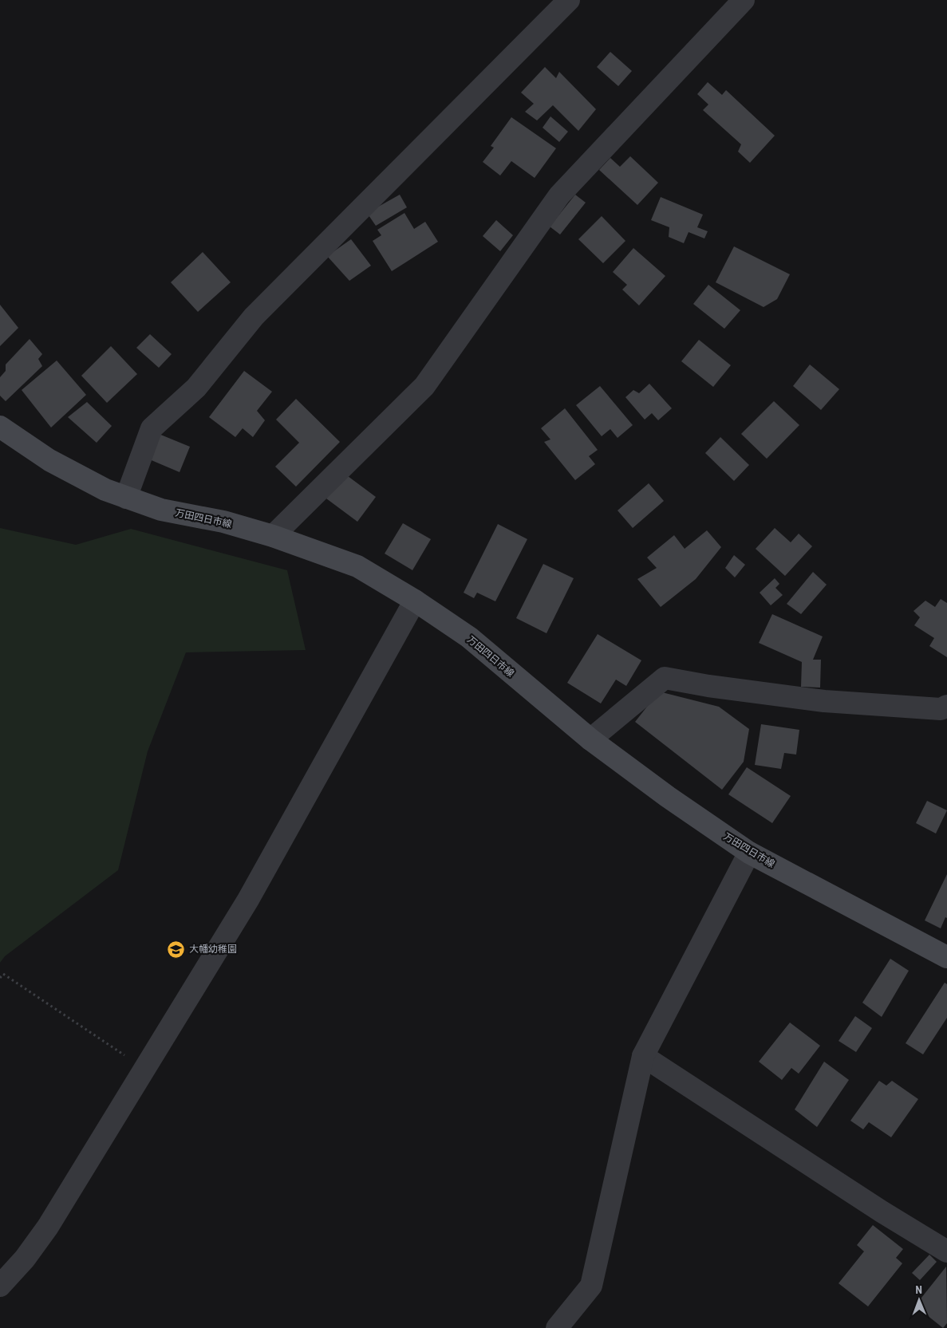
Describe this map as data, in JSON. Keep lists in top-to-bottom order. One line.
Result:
{"streets":{"main road":["万田四日市線"]},"places":{"school or university":["大幡幼稚園"]},"north":"top"}
